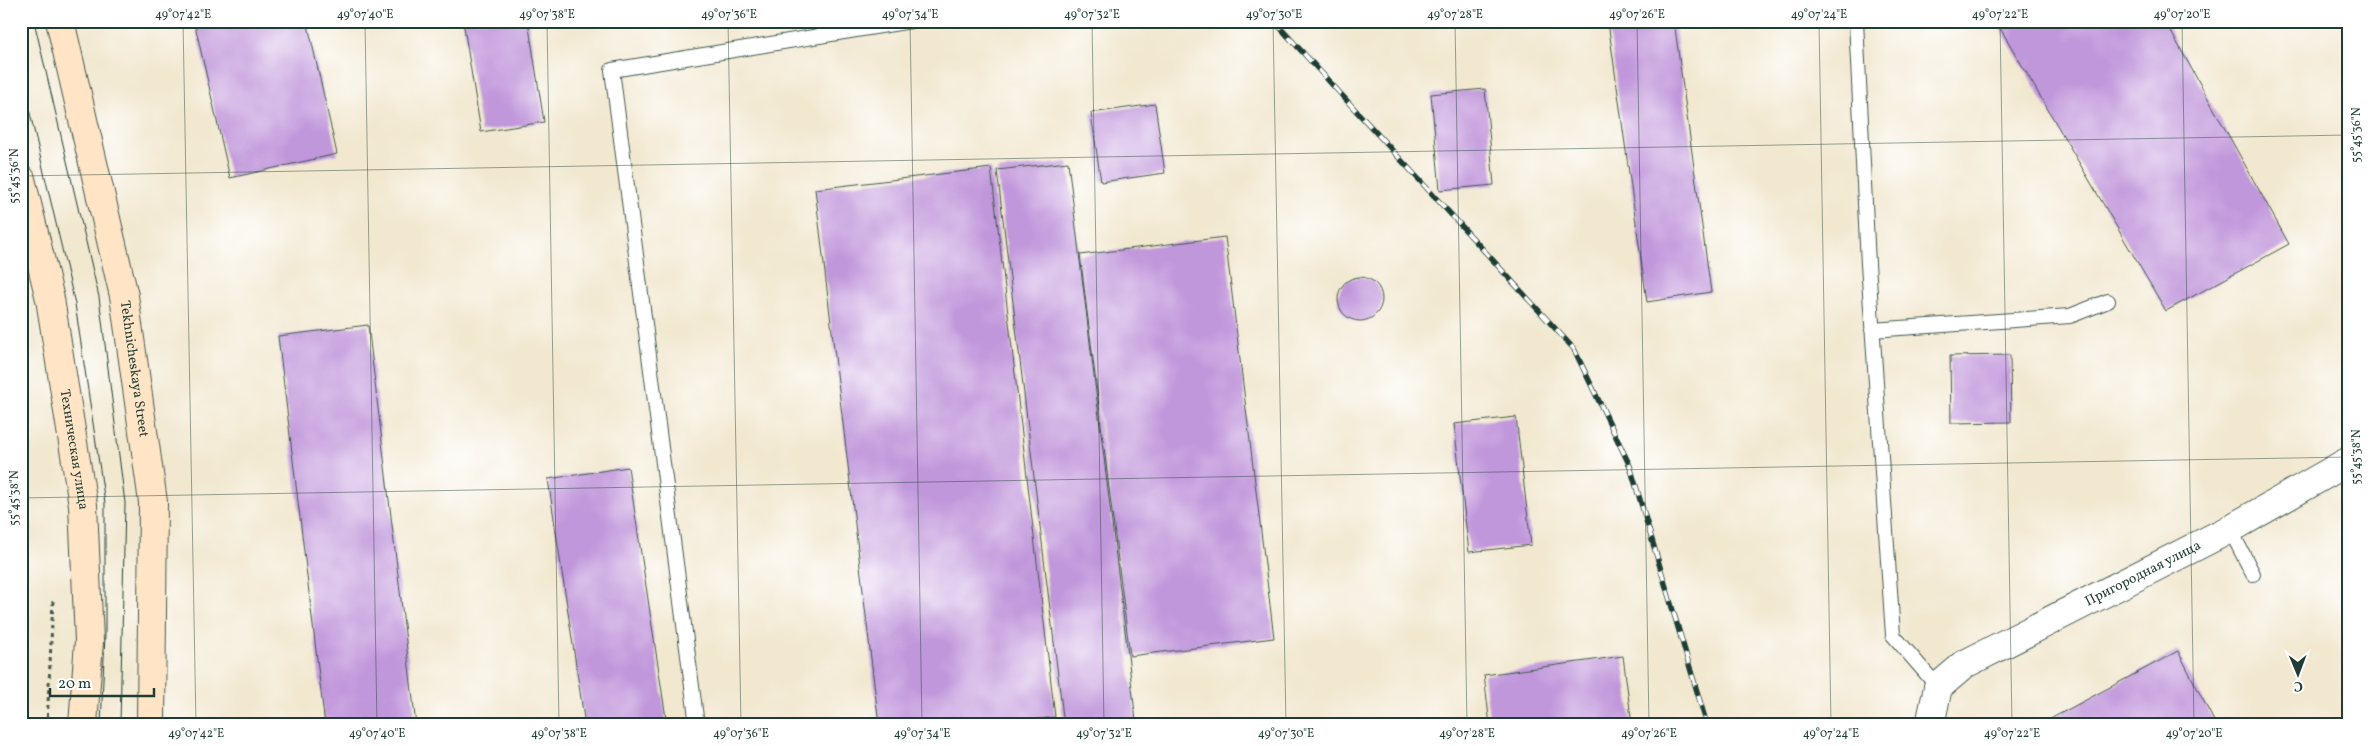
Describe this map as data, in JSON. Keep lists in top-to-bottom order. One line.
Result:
{"streets":{"main road":["Tekhnicheskaya Street","Техническая улица"],"street":["Пригородная улица"]},"scale_bar":"20 m","north":"bottom","coordinates":["49°07'42\"E","49°07'40\"E","49°07'38\"E","49°07'36\"E","49°07'34\"E","49°07'32\"E","49°07'30\"E","49°07'28\"E","49°07'26\"E","49°07'24\"E","49°07'22\"E","49°07'20\"E","55°45'36\"N","55°45'38\"N"]}
